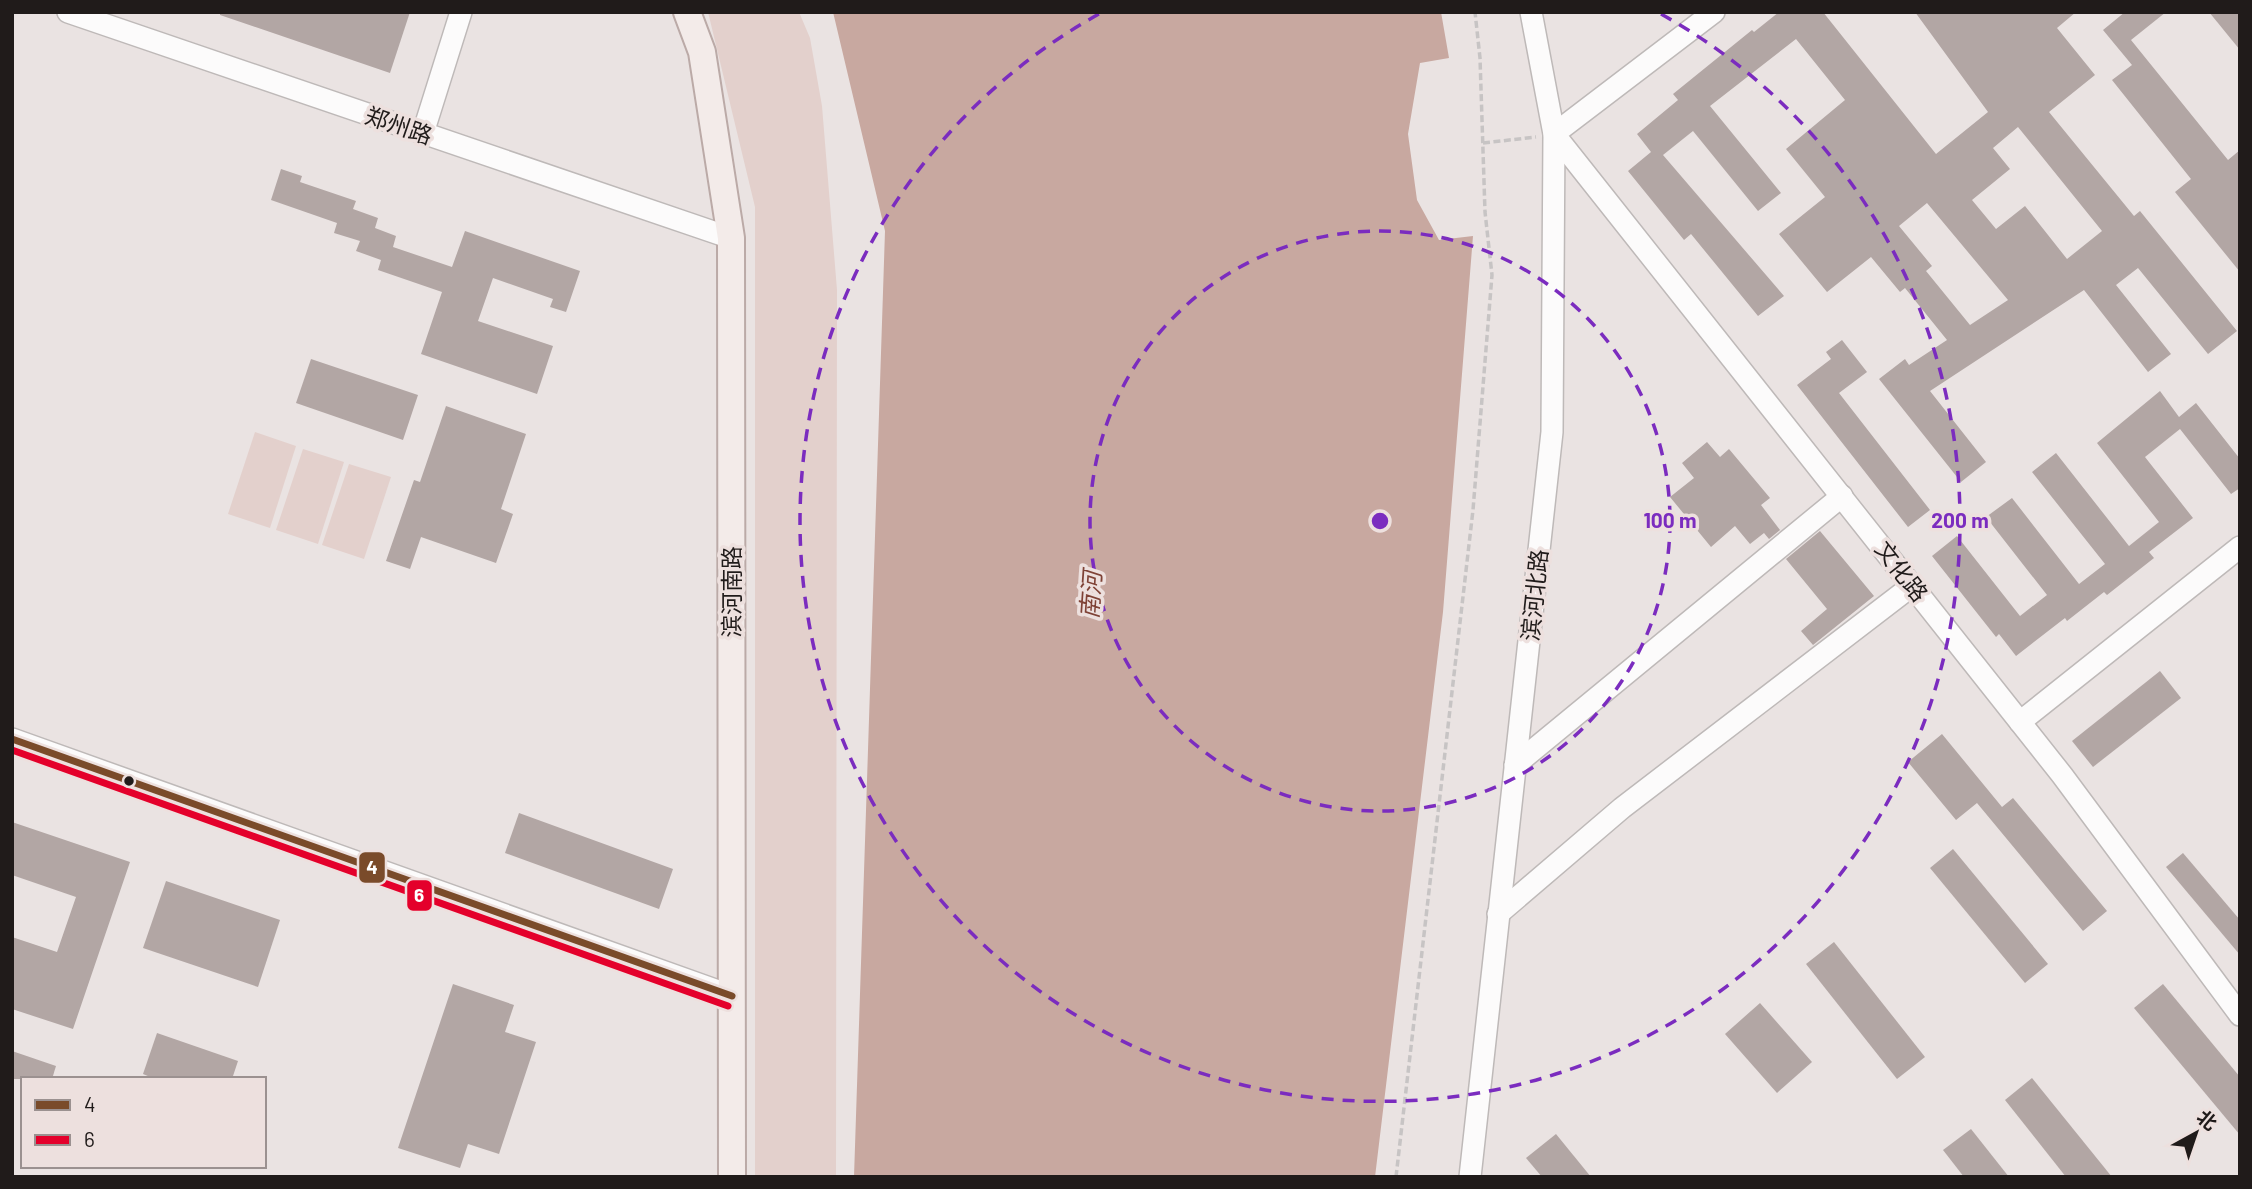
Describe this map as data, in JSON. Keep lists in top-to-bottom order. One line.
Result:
{"streets":{"main road":["滨河南路"],"street":["郑州路","文化路","滨河北路"]},"crossings":[["郑州路","滨河南路"],["文化路","滨河北路"]],"water":["南河"],"lines":["transit line 4","transit line 6"],"legend":["4","6"],"north":"top right","rings":["100 m","200 m"]}
